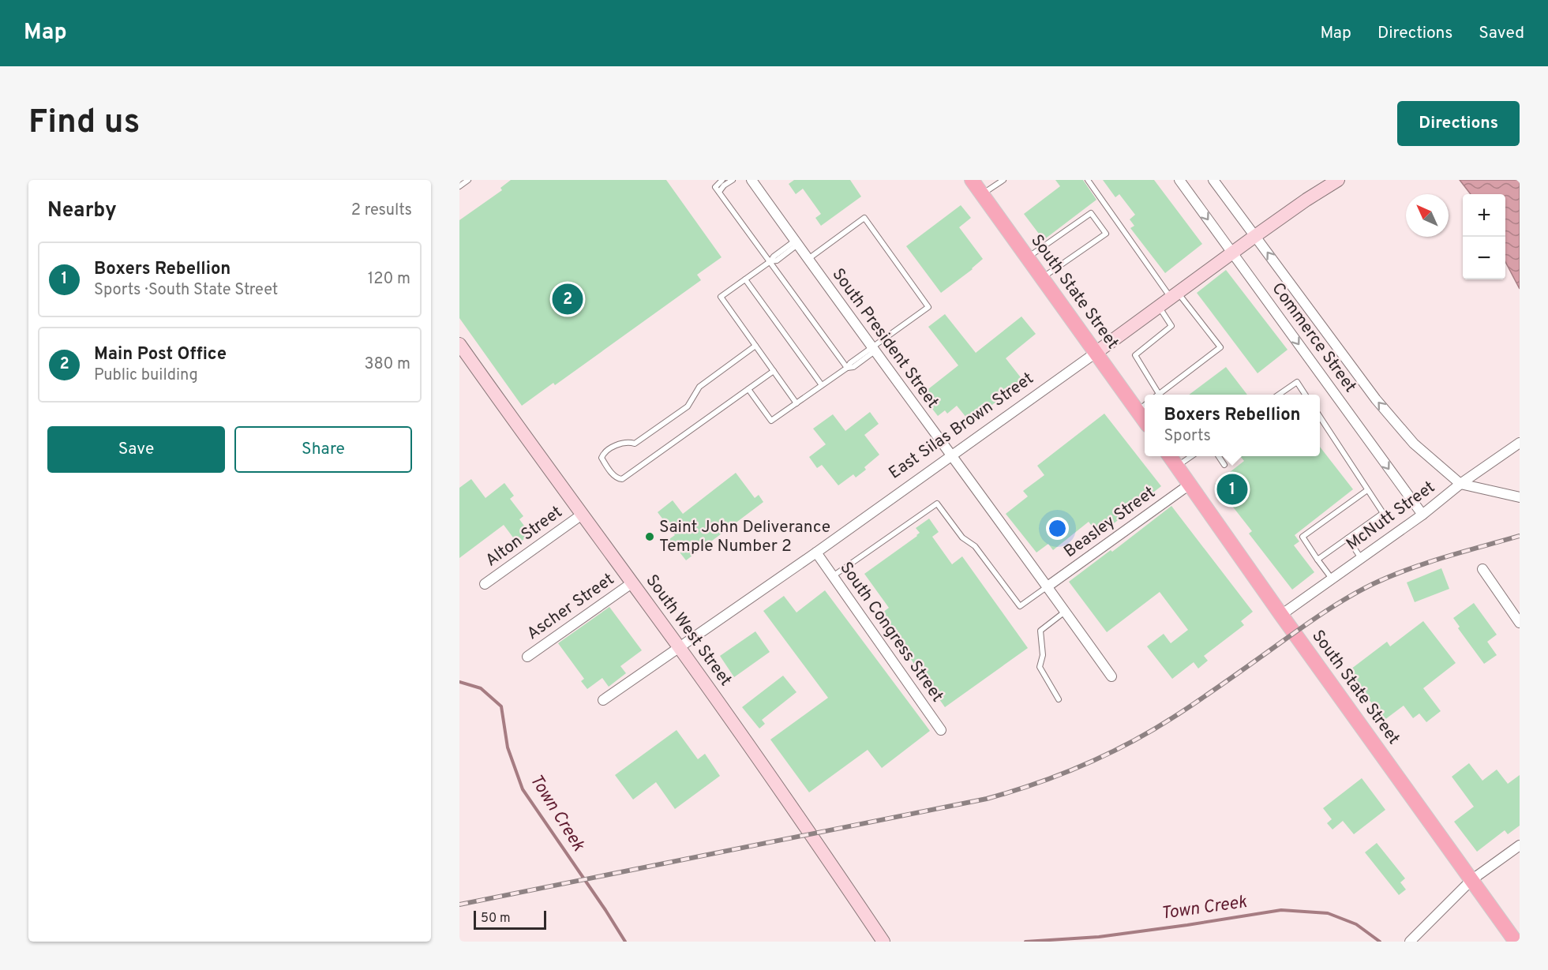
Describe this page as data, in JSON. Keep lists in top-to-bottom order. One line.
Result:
{"streets":{"main road":["South State Street"],"street":["Commerce Street","South President Street","East Silas Brown Street","McNutt Street","Beasley Street","Alton Street","Ascher Street","South West Street","South Congress Street"]},"crossings":[["South State Street","East Silas Brown Street"],["South State Street","McNutt Street"],["South State Street","Beasley Street"],["Commerce Street","East Silas Brown Street"],["Commerce Street","McNutt Street"],["South President Street","East Silas Brown Street"],["South President Street","Beasley Street"],["East Silas Brown Street","South West Street"],["East Silas Brown Street","South Congress Street"],["Alton Street","South West Street"],["Ascher Street","South West Street"]],"water":["Town Creek"],"places":["Saint John Deliverance Temple Number 2"],"scale_bar":"50 m","north":"top left","page":{"header":"Map","nav":["Map","Directions","Saved"],"buttons":["Directions",["Save","Share"]],"title":"Find us","heading":["Nearby","2 results"],"map_buttons":["+","−"],"list":[{"mark":"1","name":"Boxers Rebellion","note":"Sports · South State Street","value":"120 m"},{"mark":"2","name":"Main Post Office","note":"Public building","value":"380 m"}],"pins":["2","1"],"popup":["Boxers Rebellion","Sports"],"scale":"50 m"}}
